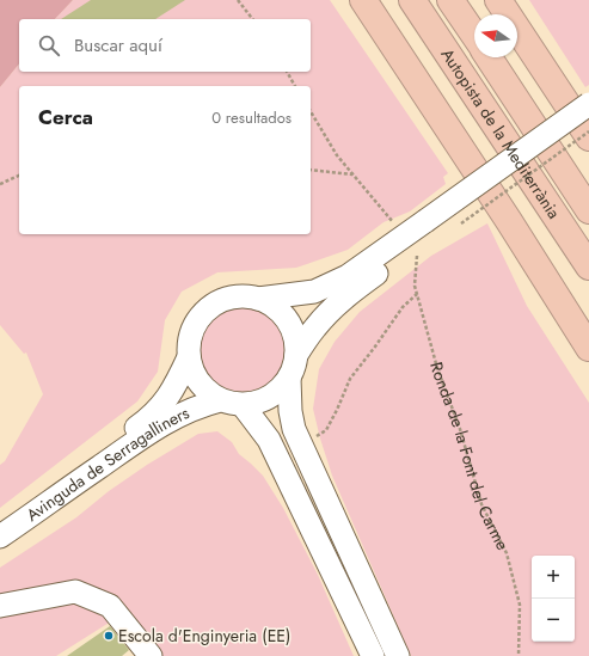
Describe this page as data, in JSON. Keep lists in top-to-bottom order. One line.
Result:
{"streets":{"highway":["Autopista de la Mediterrània"],"street":["Avinguda de Serragalliners"],"path":["Ronda de la Font del Carme"]},"places":["Escola d'Enginyeria (EE)"],"north":"left","page":{"search":"Buscar aquí","heading":["Cerca","0 resultados"],"map_buttons":["+","−"]}}
